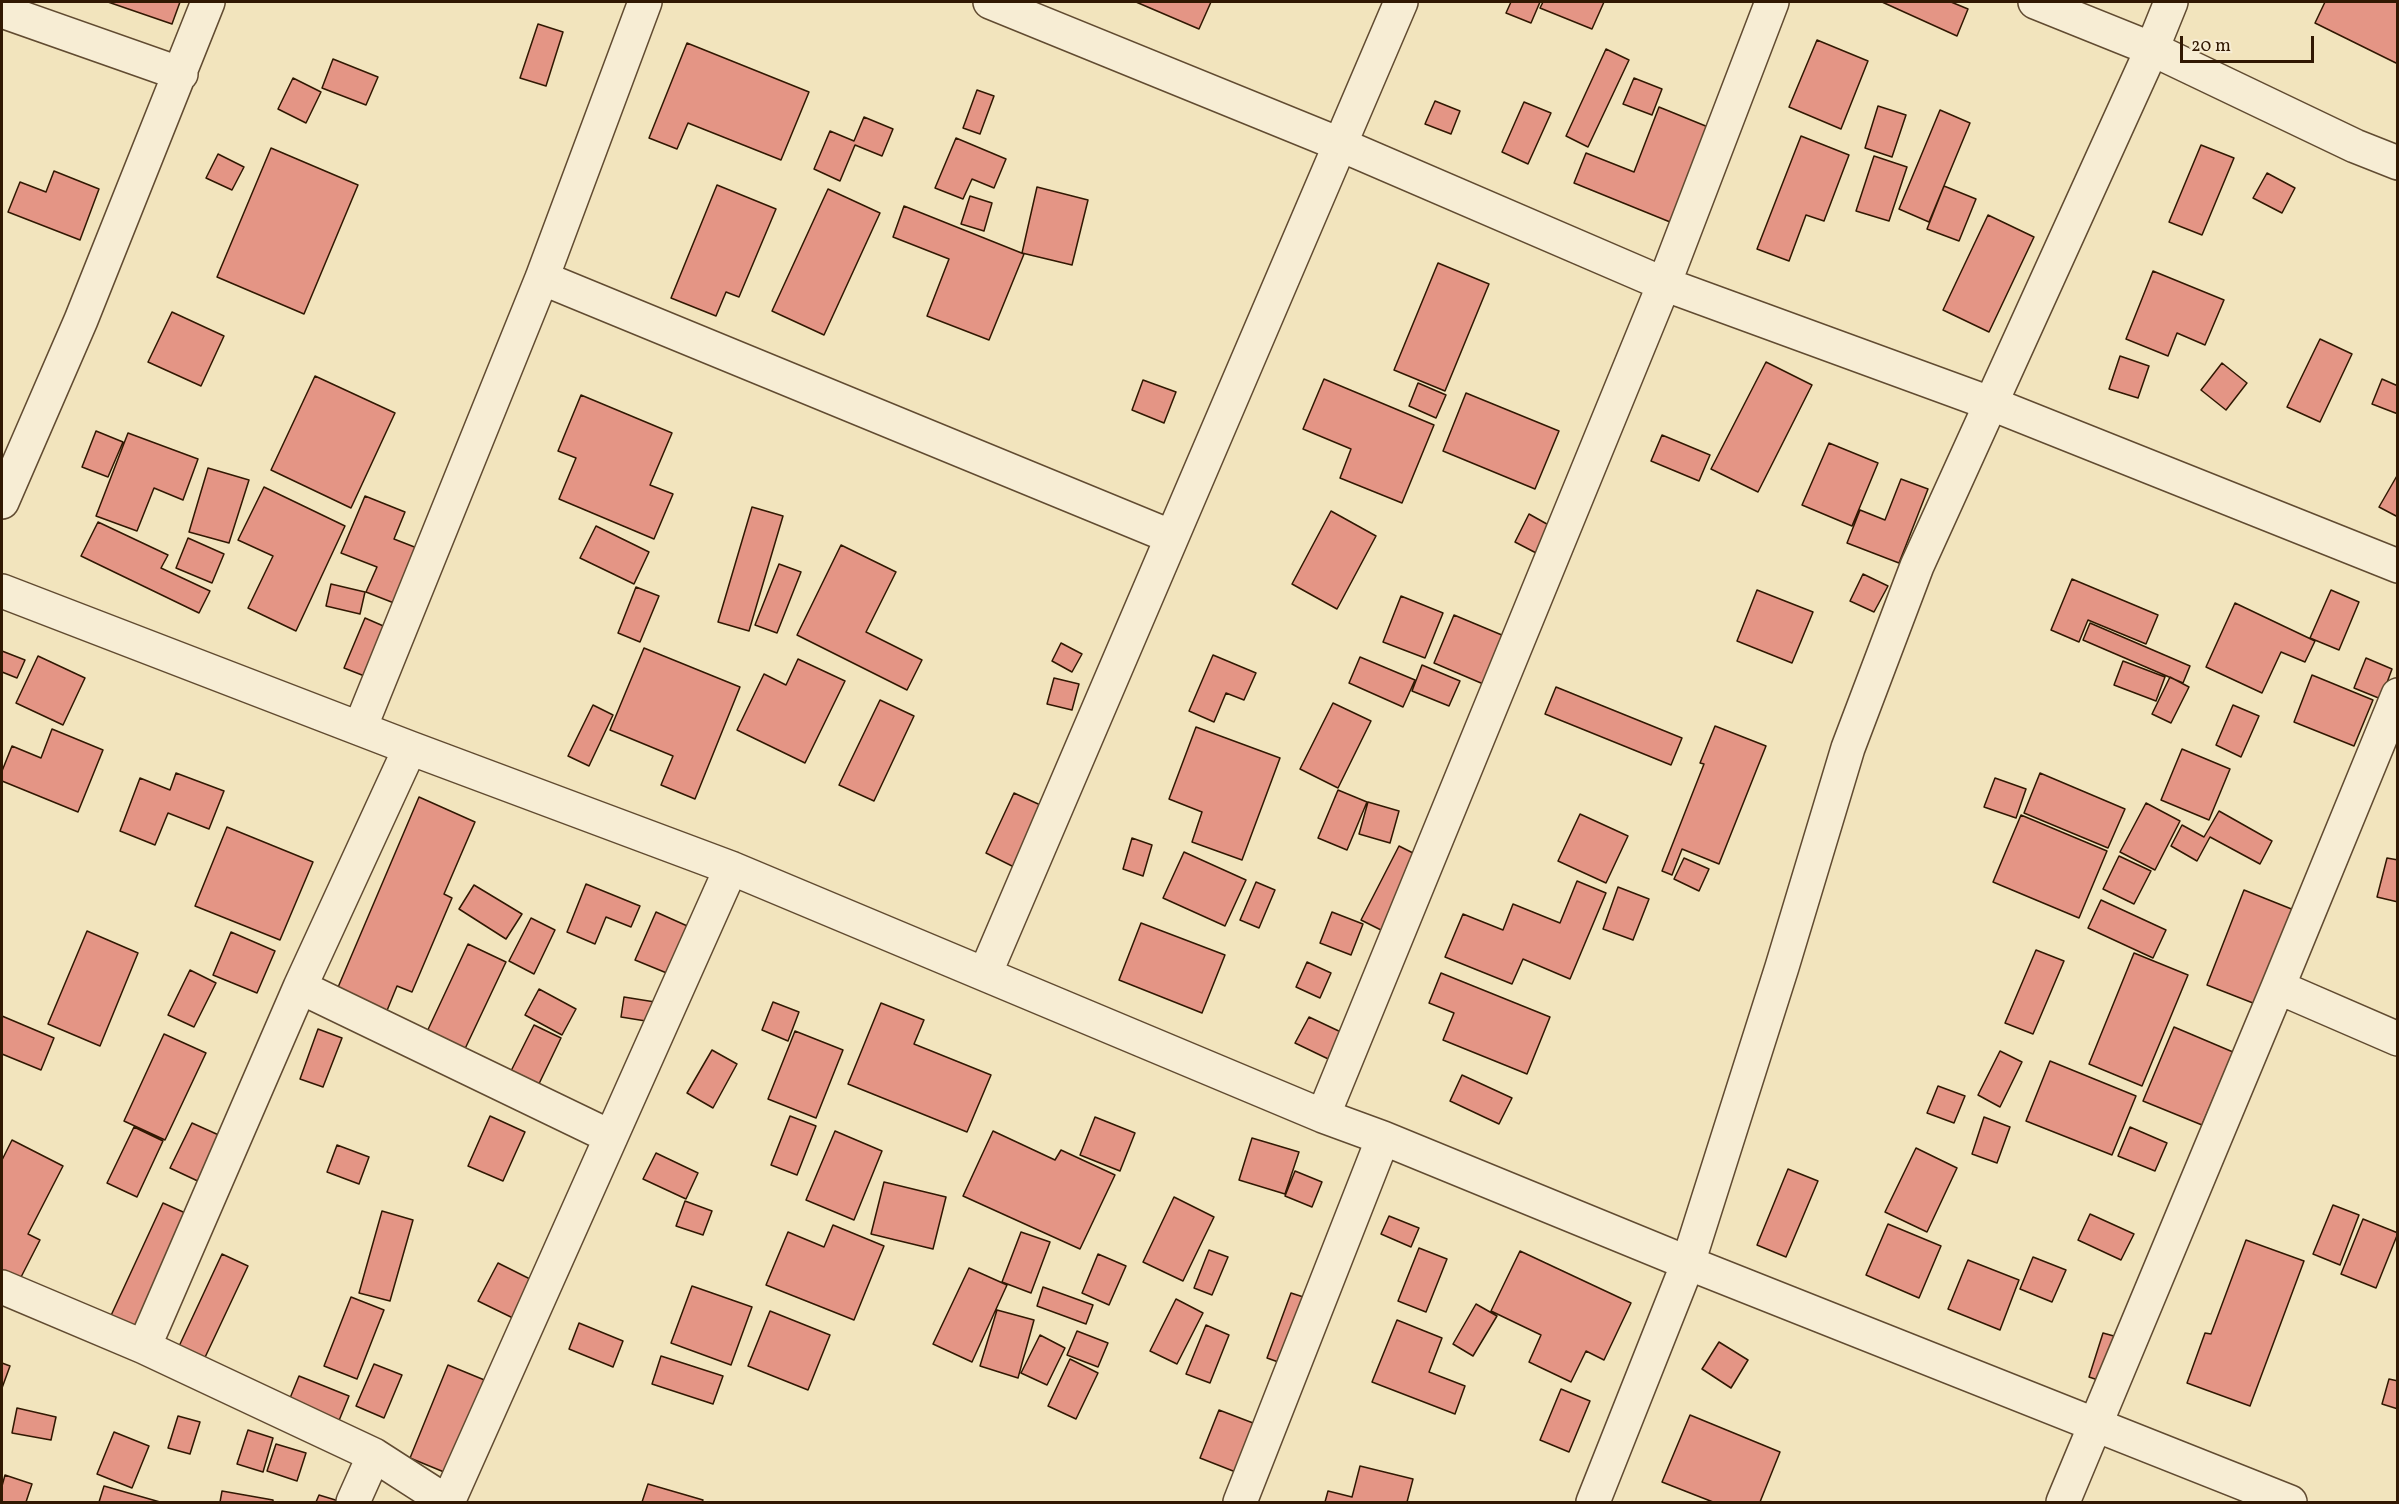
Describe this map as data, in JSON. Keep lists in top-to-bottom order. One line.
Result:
{"scale_bar":"20 m"}
